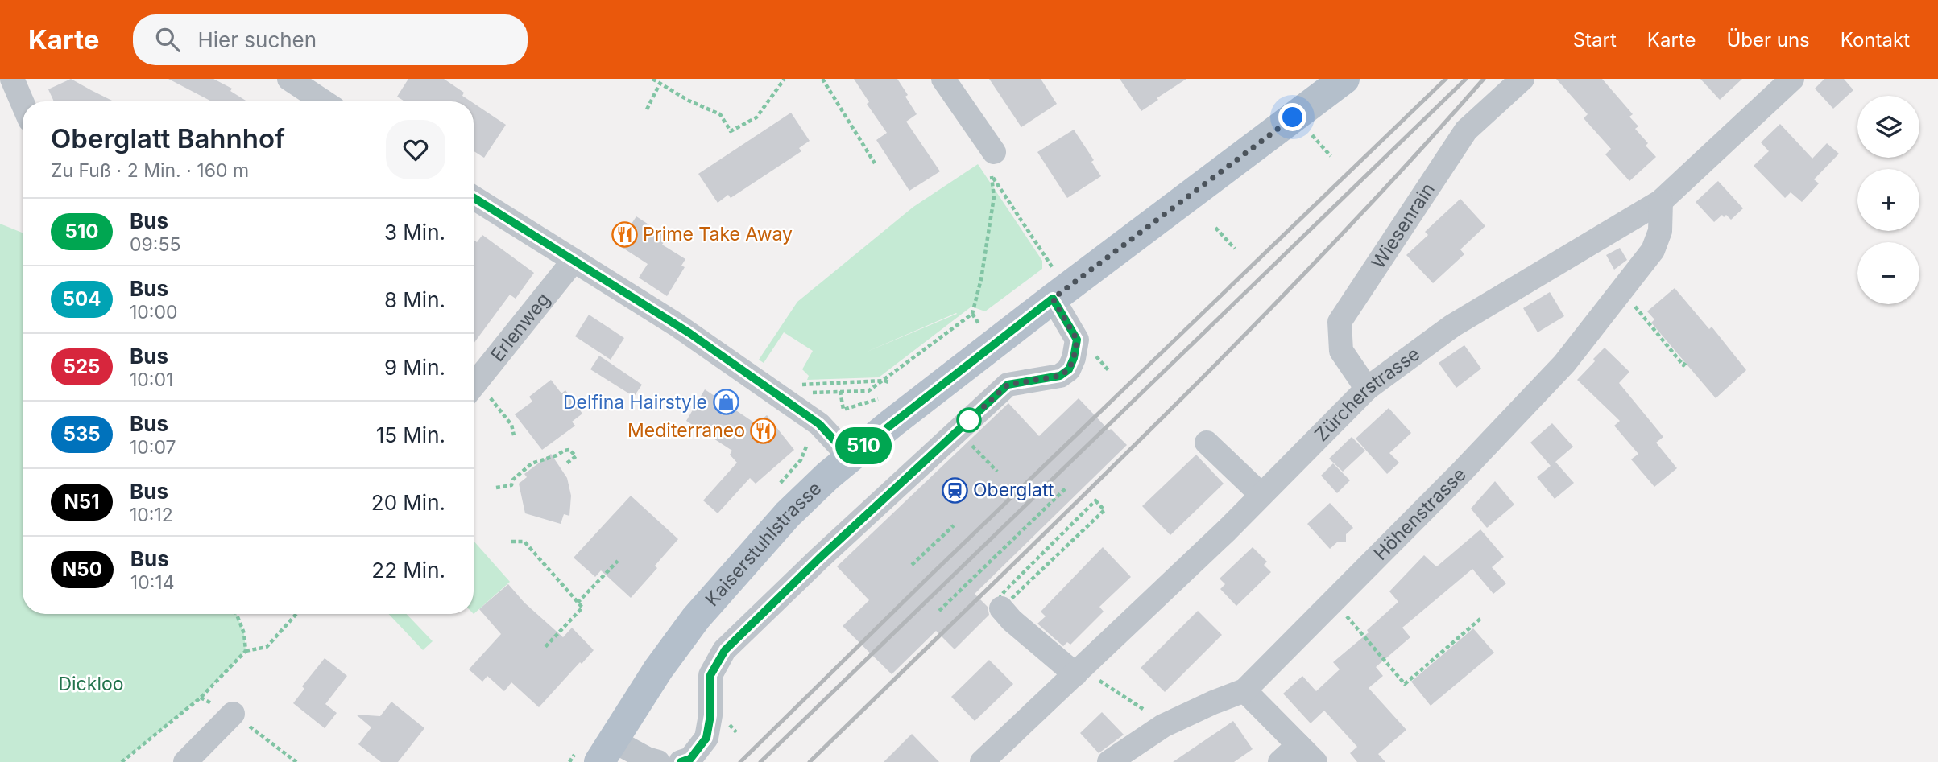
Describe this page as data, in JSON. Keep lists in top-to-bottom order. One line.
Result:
{"streets":{"main road":["Kaiserstuhlstrasse"],"street":["Wiesenrain","Erlenweg","Zürcherstrasse","Höhenstrasse"]},"crossings":[["Wiesenrain","Zürcherstrasse"],["Zürcherstrasse","Höhenstrasse"]],"parks":["Dickloo"],"places":{"restaurant":["Prime Take Away","Mediterraneo"],"shop":["Delfina Hairstyle"],"station":["Oberglatt"]},"lines":["bus line 510"],"page":{"header":"Karte","search":"Hier suchen","nav":["Start","Karte","Über uns","Kontakt"],"on_map":"510","map_buttons":["+","−"],"heading":["Oberglatt Bahnhof","Zu Fuß · 2 Min. · 160 m"],"list":[{"mark":"510","name":"Bus","note":"09:55","value":"3 Min."},{"mark":"504","name":"Bus","note":"10:00","value":"8 Min."},{"mark":"525","name":"Bus","note":"10:01","value":"9 Min."},{"mark":"535","name":"Bus","note":"10:07","value":"15 Min."},{"mark":"N51","name":"Bus","note":"10:12","value":"20 Min."},{"mark":"N50","name":"Bus","note":"10:14","value":"22 Min."}]}}
